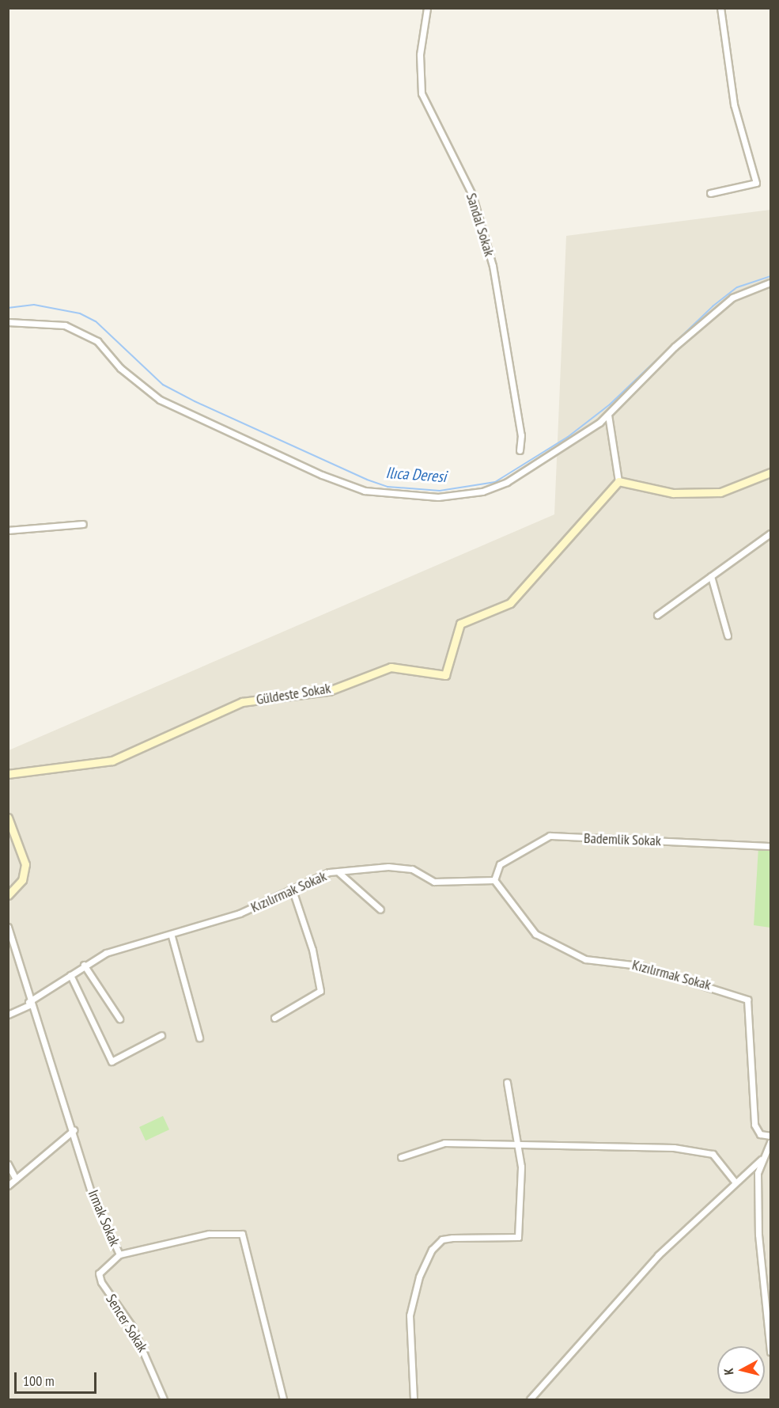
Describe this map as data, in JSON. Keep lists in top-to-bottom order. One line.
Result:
{"streets":{"street":["Sandal Sokak","Güldeste Sokak","Bademlik Sokak","Kızılırmak Sokak","Irmak Sokak","Sencer Sokak"]},"crossings":[["Bademlik Sokak","Kızılırmak Sokak"],["Kızılırmak Sokak","Irmak Sokak"],["Irmak Sokak","Sencer Sokak"]],"water":["Ilıca Deresi"],"scale_bar":"100 m","north":"left"}
